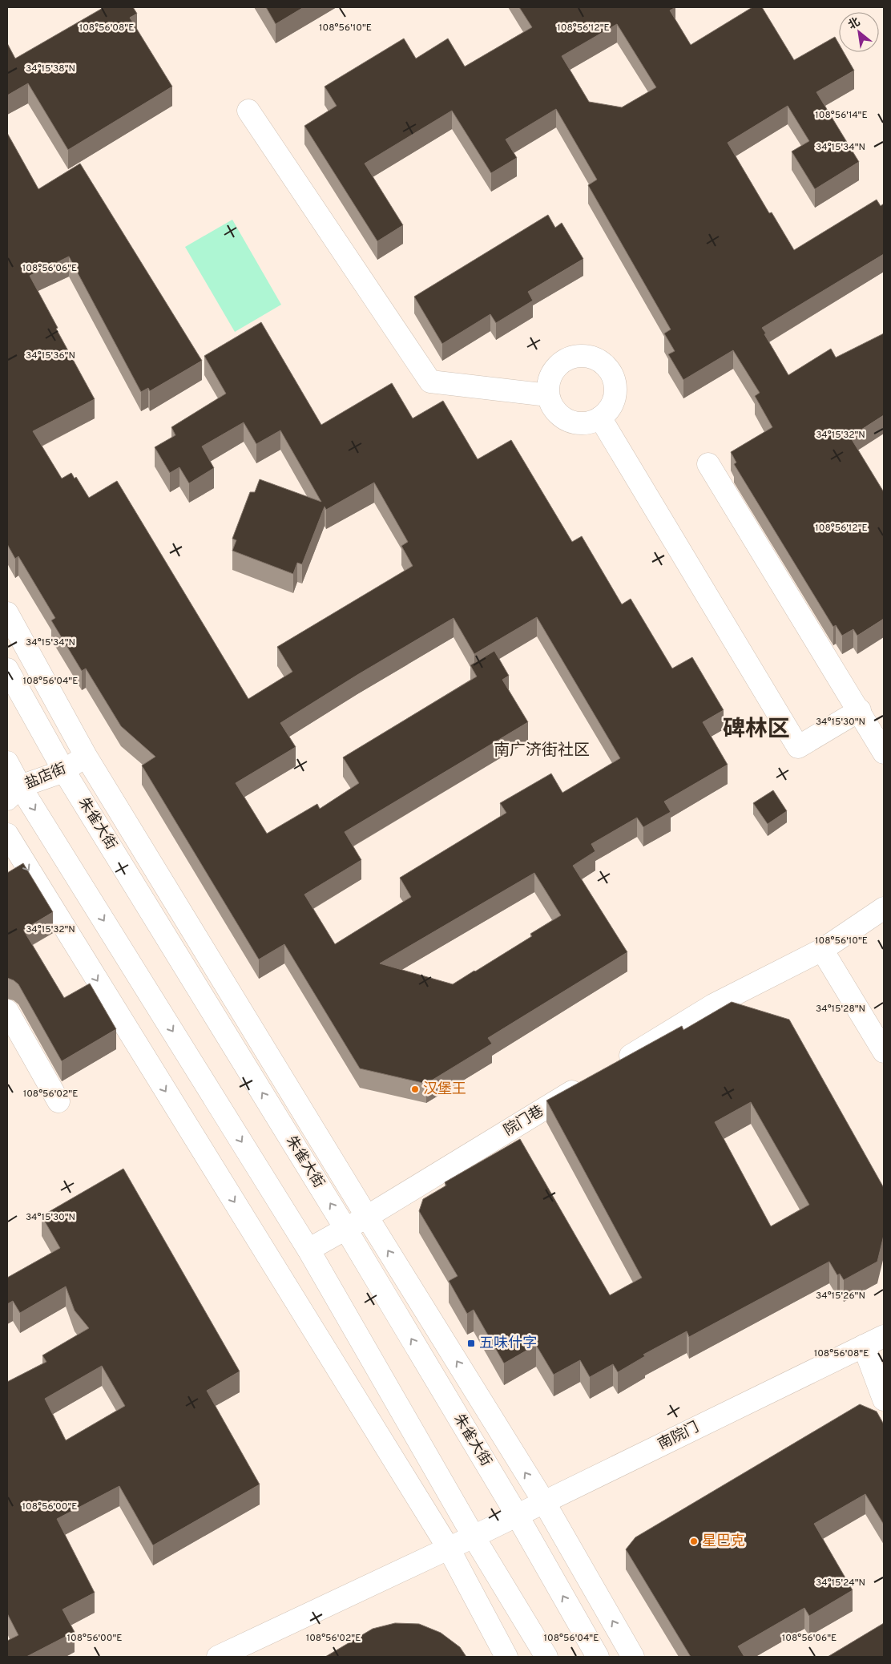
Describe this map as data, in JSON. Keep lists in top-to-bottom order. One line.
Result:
{"streets":{"street":["盐店街","朱雀大街","院门巷","南院门"]},"crossings":[["盐店街","朱雀大街"],["朱雀大街","院门巷"],["朱雀大街","南院门"]],"districts":["碑林区","南广济街社区"],"places":{"other":["汉堡王","星巴克"],"transit":["五味什字"]},"north":"top left","coordinates":["108°56'08\"E","108°56'12\"E","108°56'10\"E","34°15'38\"N","108°56'14\"E","34°15'34\"N","108°56'06\"E","34°15'36\"N","34°15'32\"N","108°56'04\"E","34°15'30\"N","34°15'28\"N","108°56'02\"E","34°15'26\"N","108°56'00\"E","34°15'24\"N"]}
